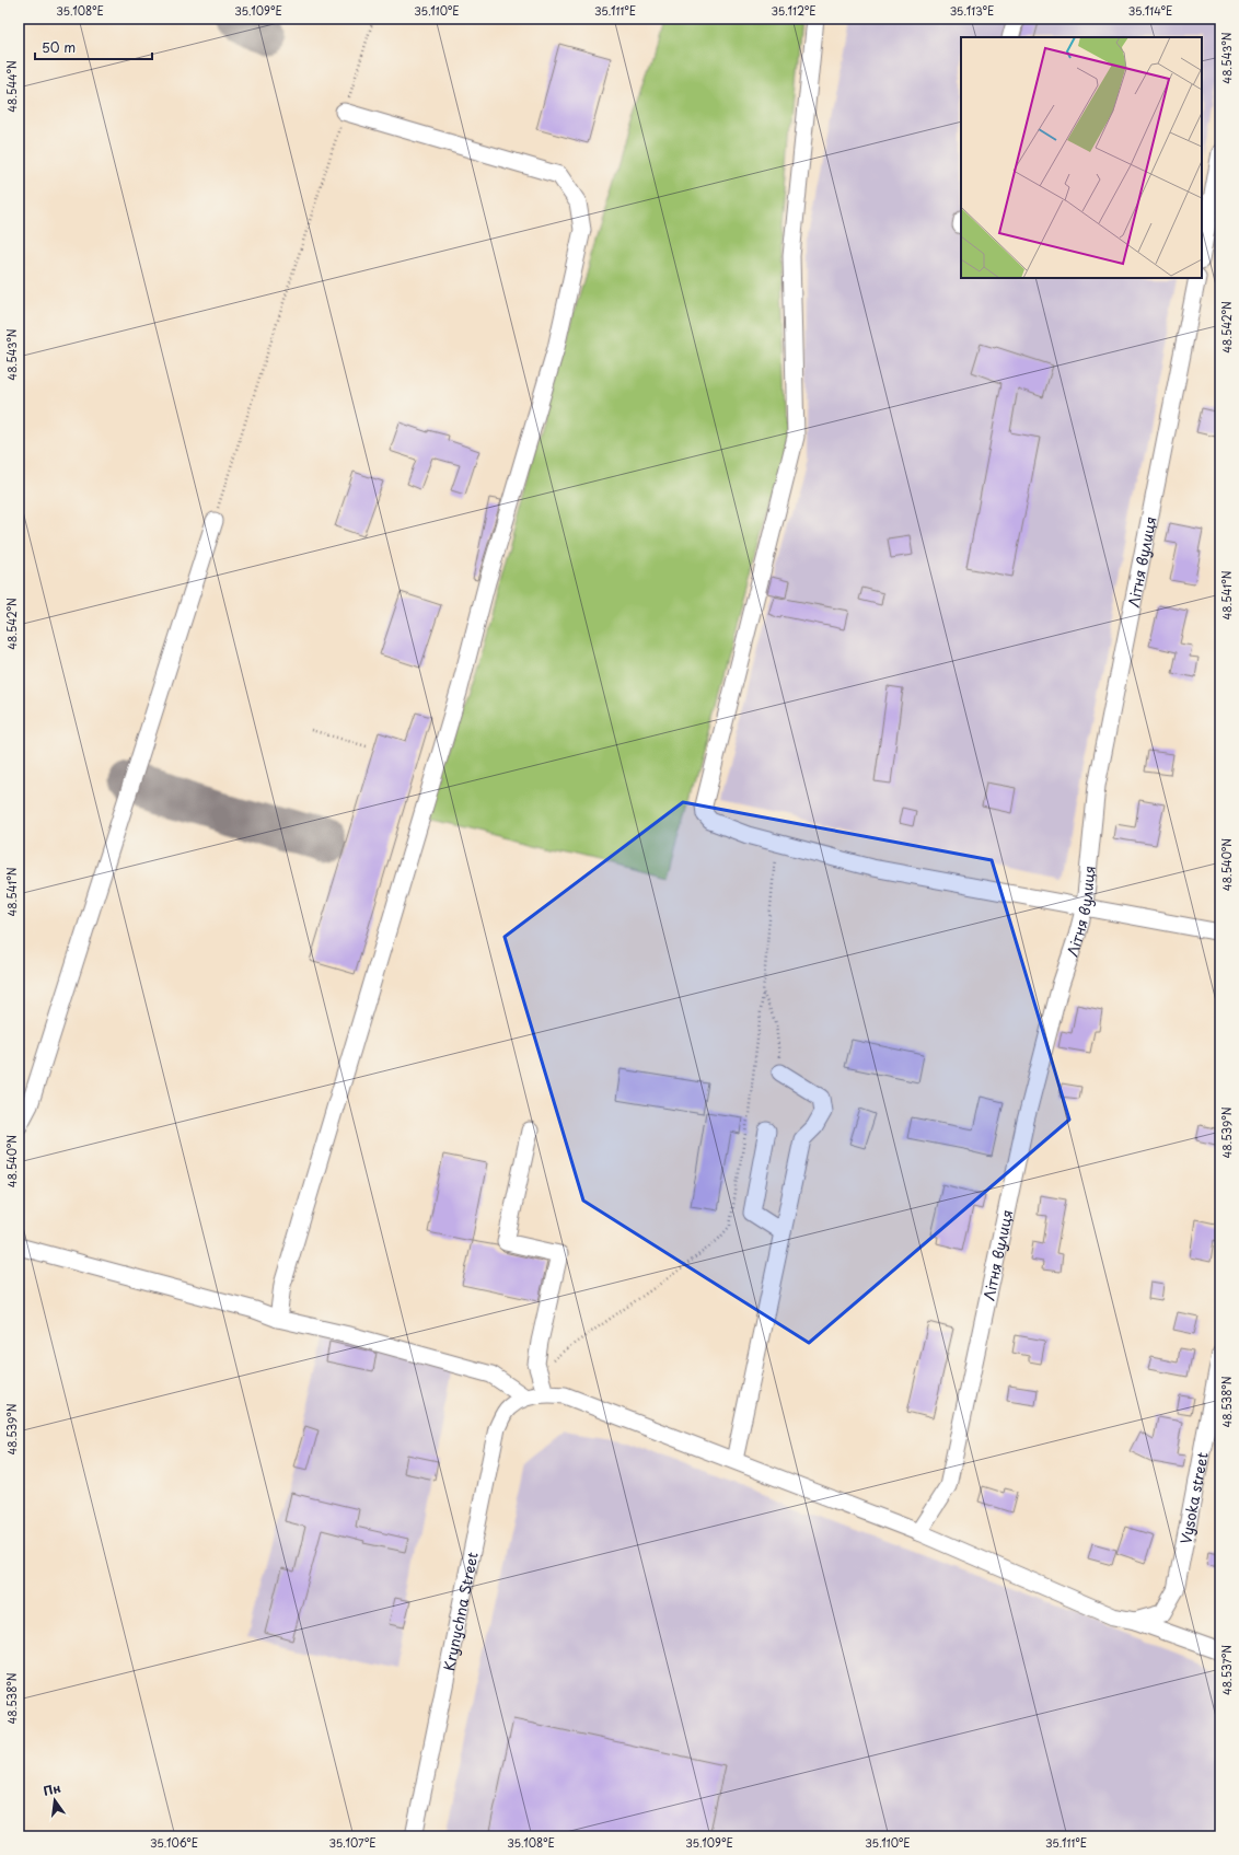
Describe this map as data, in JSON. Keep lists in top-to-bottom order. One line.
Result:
{"streets":{"street":["Літня вулиця","Vysoka street","Krynychna Street"]},"scale_bar":"50 m","north":"top","coordinates":["35.108°E","35.109°E","35.110°E","35.111°E","35.112°E","35.113°E","35.114°E","48.543°N","48.544°N","48.542°N","48.541°N","48.540°N","48.539°N","48.538°N","48.537°N","35.106°E","35.107°E"]}
